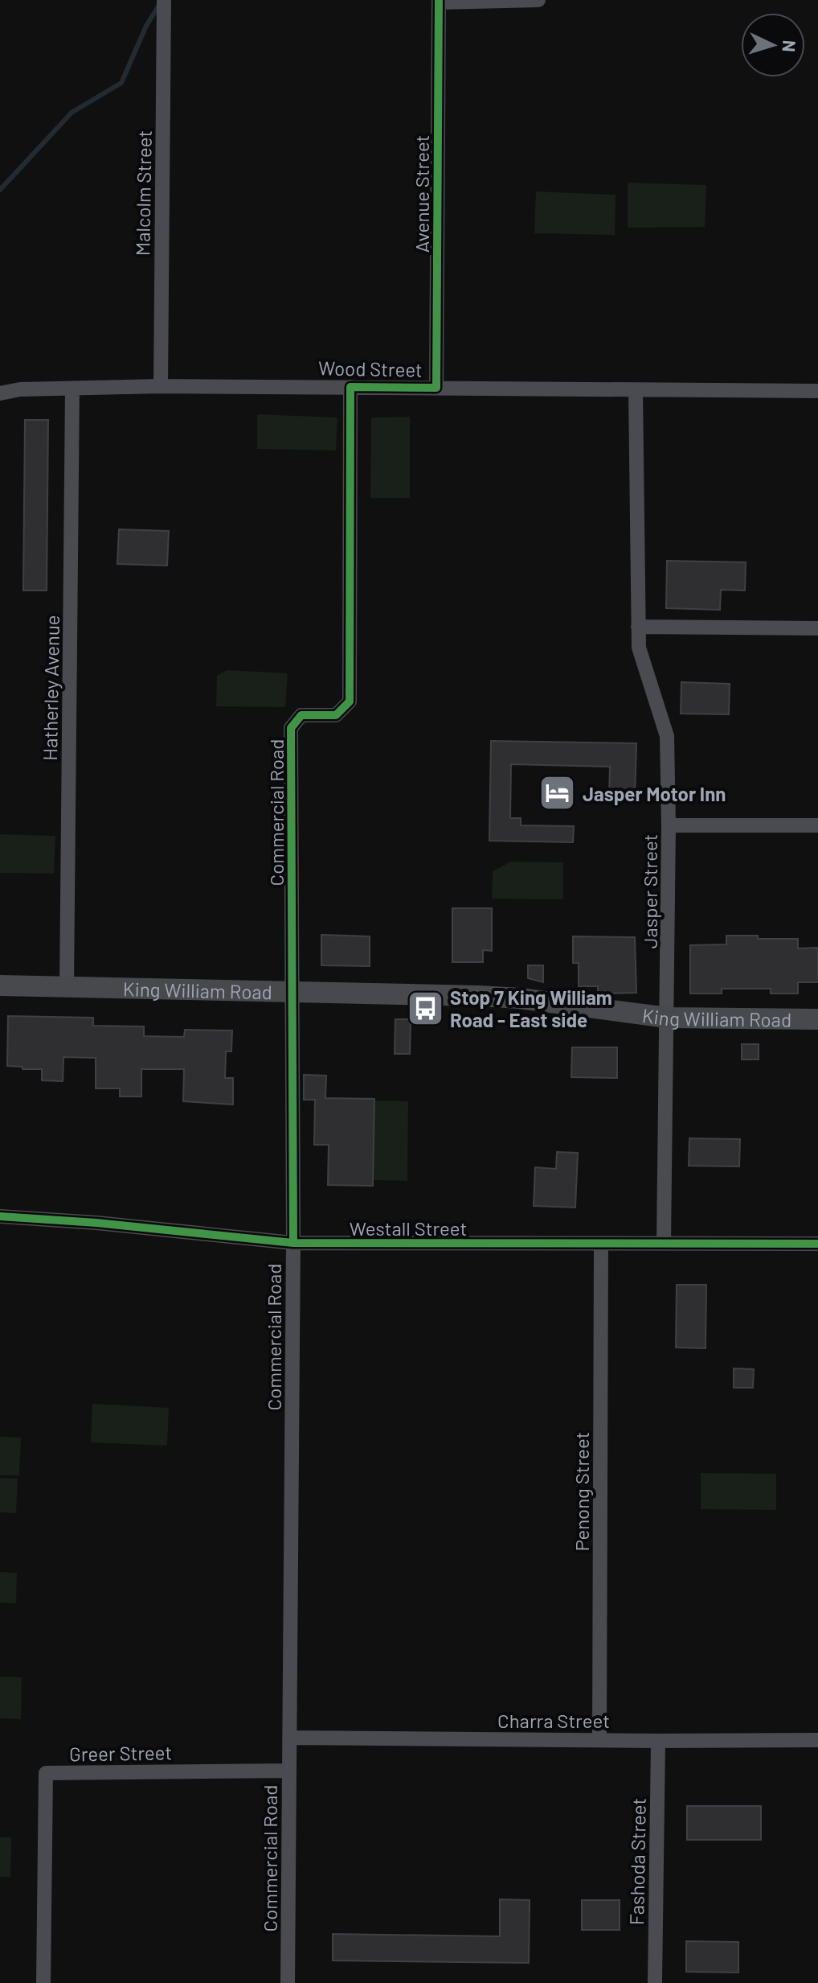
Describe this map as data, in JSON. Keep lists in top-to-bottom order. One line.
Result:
{"streets":{"main road":["King William Road"],"street":["Malcolm Street","Avenue Street","Wood Street","Hatherley Avenue","Commercial Road","Jasper Street","Westall Street","Penong Street","Charra Street","Greer Street","Fashoda Street"]},"crossings":[["Malcolm Street","Wood Street"],["Avenue Street","Wood Street"],["Wood Street","Hatherley Avenue"],["Wood Street","Commercial Road"],["Wood Street","Jasper Street"],["Hatherley Avenue","King William Road"],["Commercial Road","King William Road"],["Commercial Road","Westall Street"],["Commercial Road","Charra Street"],["Commercial Road","Greer Street"],["Jasper Street","King William Road"],["Jasper Street","Westall Street"],["Westall Street","Penong Street"],["Penong Street","Charra Street"],["Charra Street","Fashoda Street"]],"places":{"hotel":["Jasper Motor Inn"],"bus stop":["Stop 7 King William Road - East side"]},"north":"right"}
